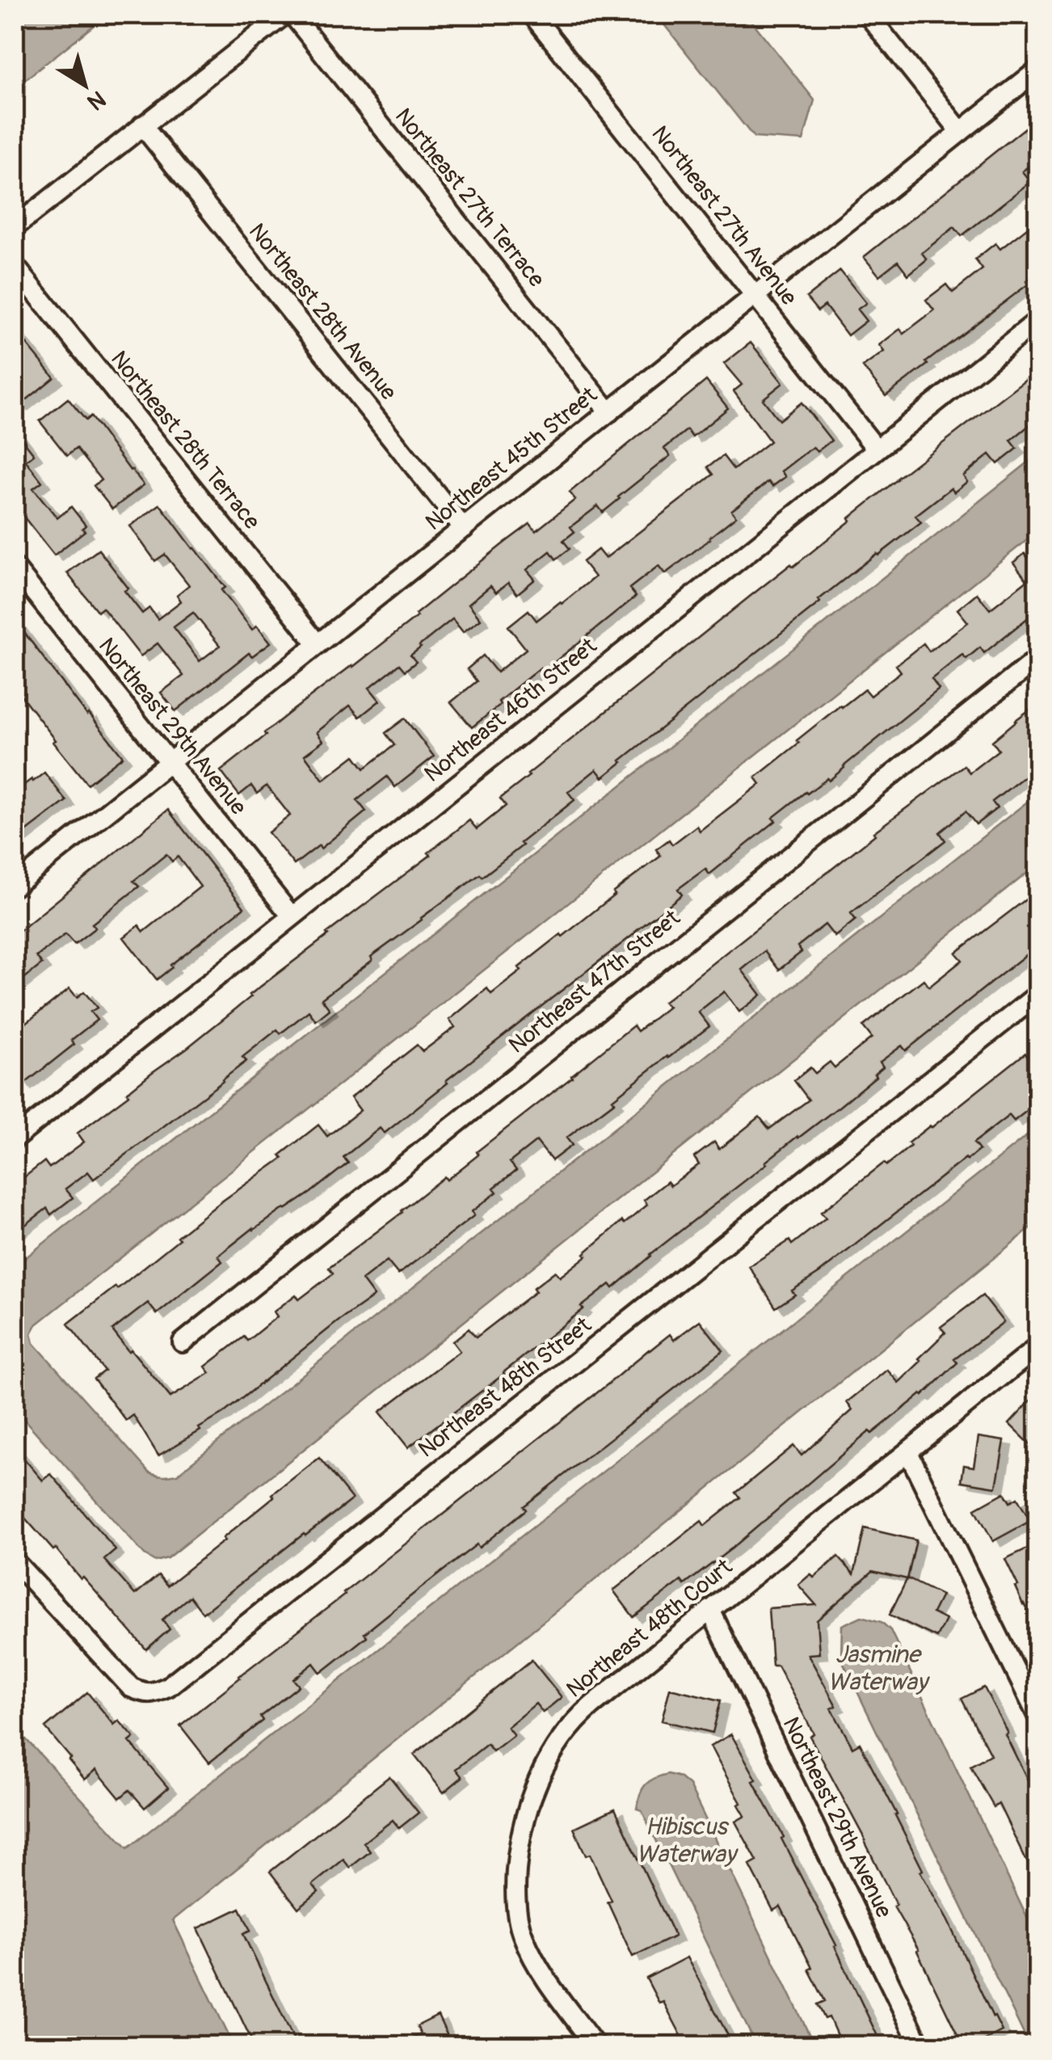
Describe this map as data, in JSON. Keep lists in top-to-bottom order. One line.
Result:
{"streets":{"street":["Northeast 27th Terrace","Northeast 27th Avenue","Northeast 28th Avenue","Northeast 28th Terrace","Northeast 45th Street","Northeast 46th Street","Northeast 29th Avenue","Northeast 47th Street","Northeast 48th Street","Northeast 48th Court"]},"crossings":[["Northeast 27th Terrace","Northeast 45th Street"],["Northeast 27th Avenue","Northeast 45th Street"],["Northeast 27th Avenue","Northeast 46th Street"],["Northeast 28th Avenue","Northeast 45th Street"],["Northeast 28th Terrace","Northeast 45th Street"],["Northeast 45th Street","Northeast 29th Avenue"],["Northeast 46th Street","Northeast 29th Avenue"],["Northeast 29th Avenue","Northeast 48th Court"]],"water":["Jasmine Waterway","Hibiscus Waterway"],"north":"bottom right"}
